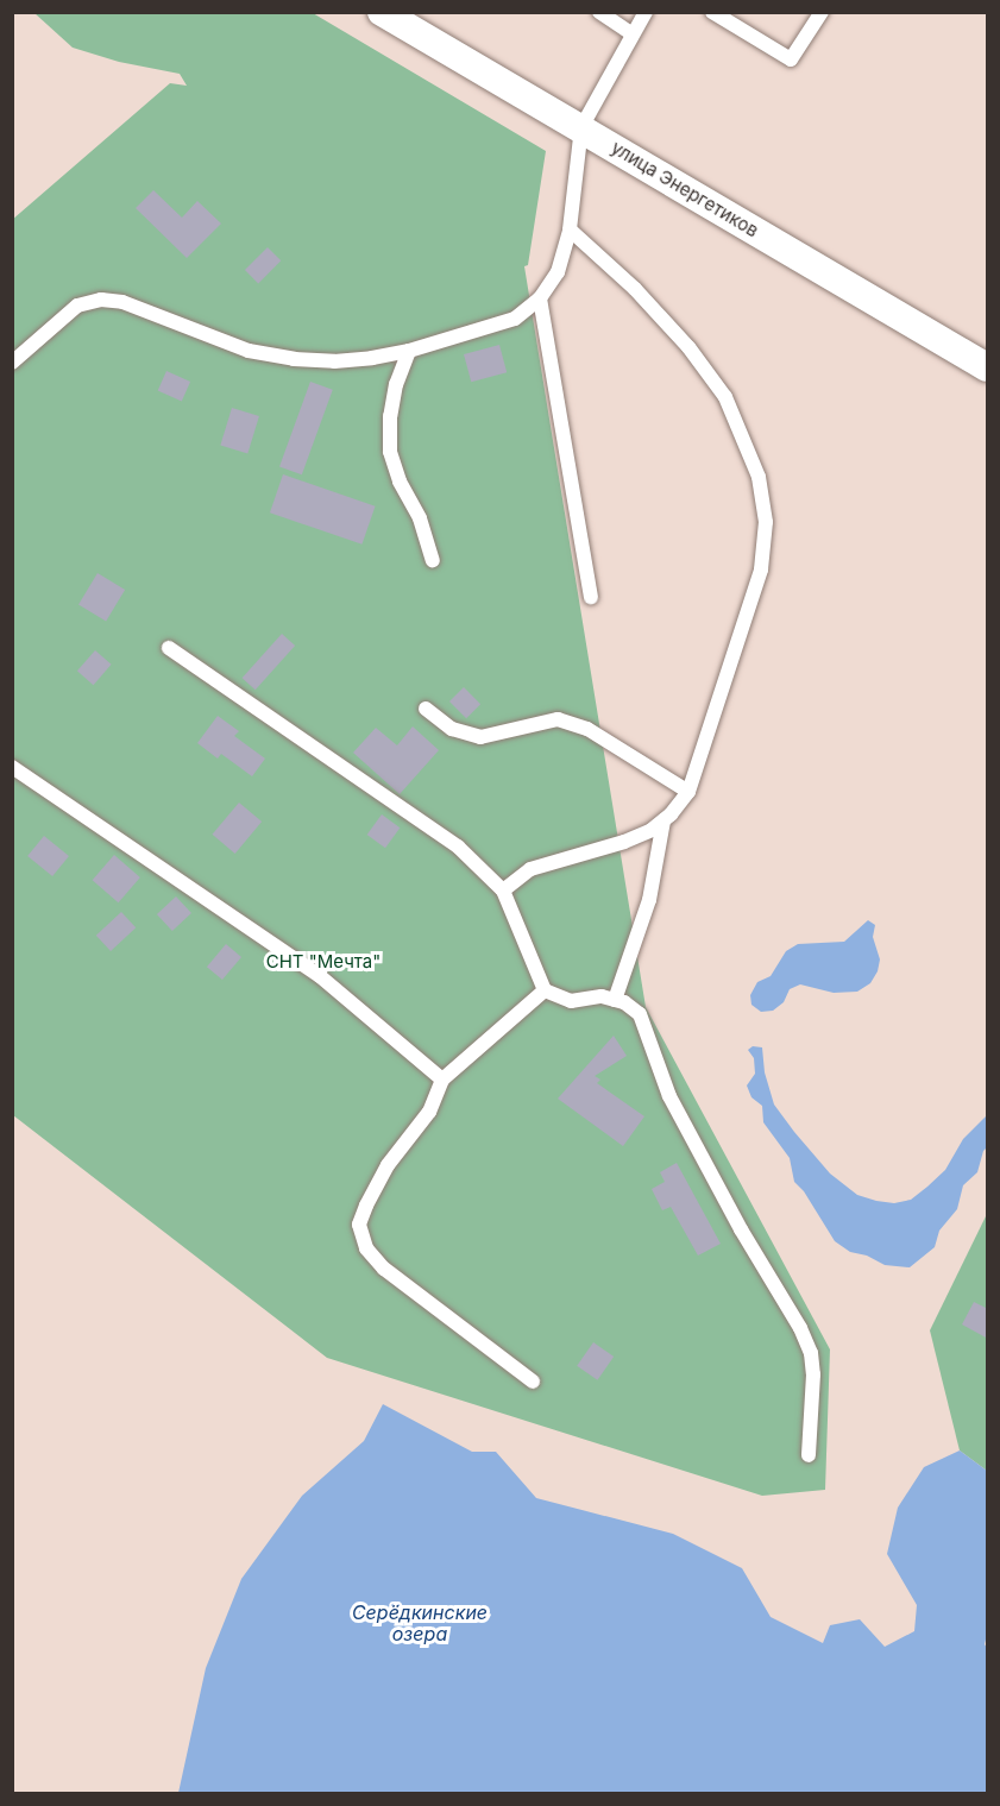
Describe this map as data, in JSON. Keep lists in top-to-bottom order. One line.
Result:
{"streets":{"street":["улица Энергетиков"]},"water":["Серёдкинские озера"],"parks":["СНТ \"Мечта\""]}
